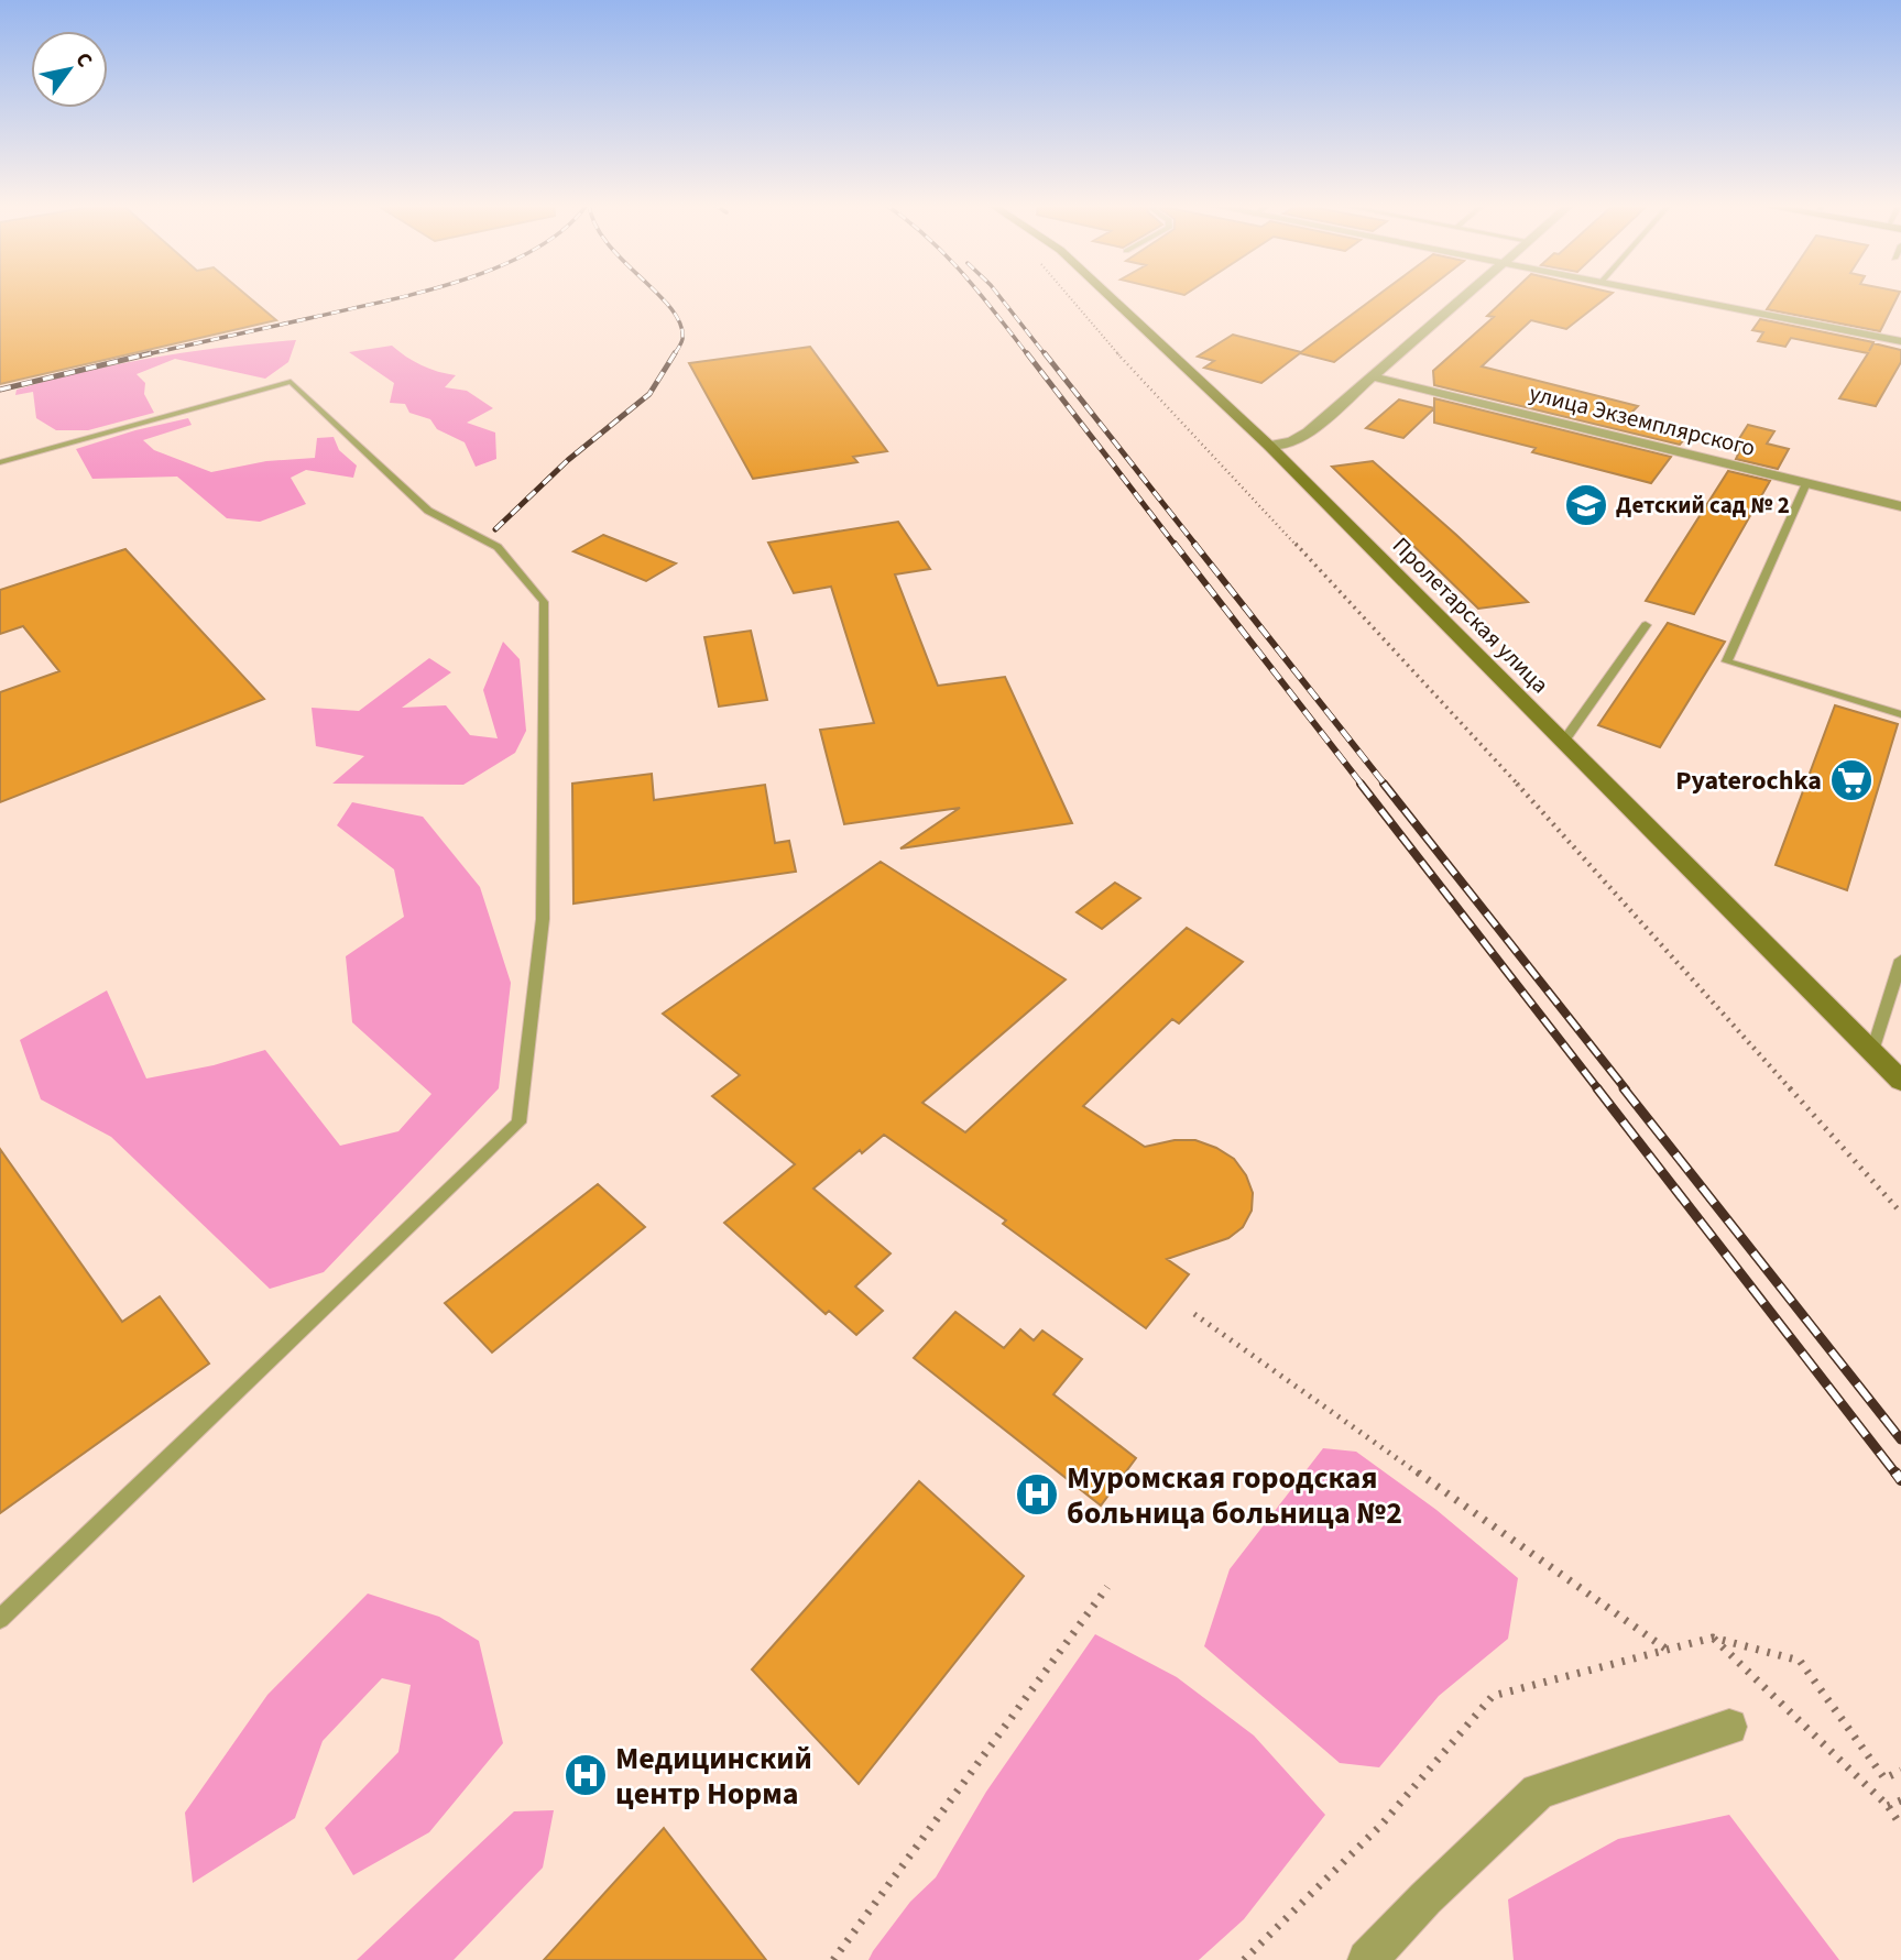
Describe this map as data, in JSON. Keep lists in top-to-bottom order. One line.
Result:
{"streets":{"street":["улица Экземплярского","Пролетарская улица"]},"places":{"school or university":["Детский сад № 2"],"supermarket":["Pyaterochka"],"hospital":["Муромская городская больница больница №2","Медицинский центр Норма"]},"north":"top right"}
